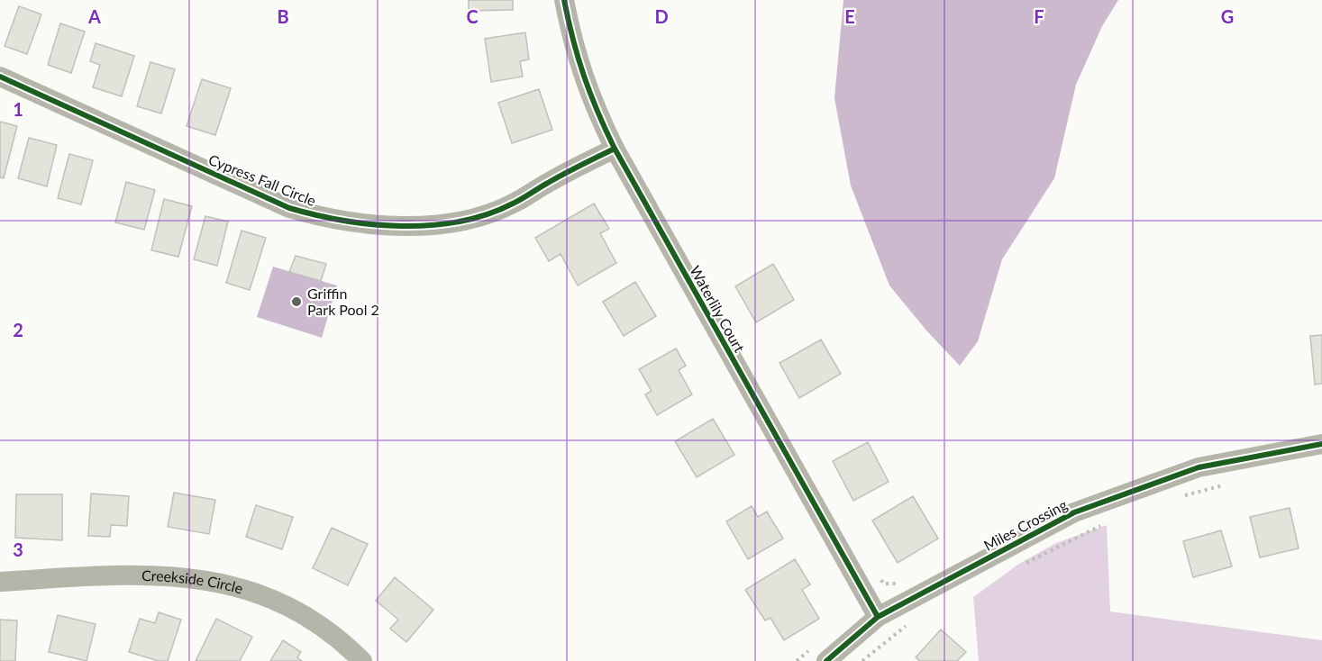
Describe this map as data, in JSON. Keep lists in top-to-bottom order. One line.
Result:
{"streets":{"street":["Cypress Fall Circle","Waterlily Court","Miles Crossing","Creekside Circle"]},"crossings":[["Cypress Fall Circle","Waterlily Court"],["Waterlily Court","Miles Crossing"]],"places":["Griffin Park Pool 2"],"grid":{"columns":["A","B","C","D","E","F","G"],"rows":["1","2","3"]}}
